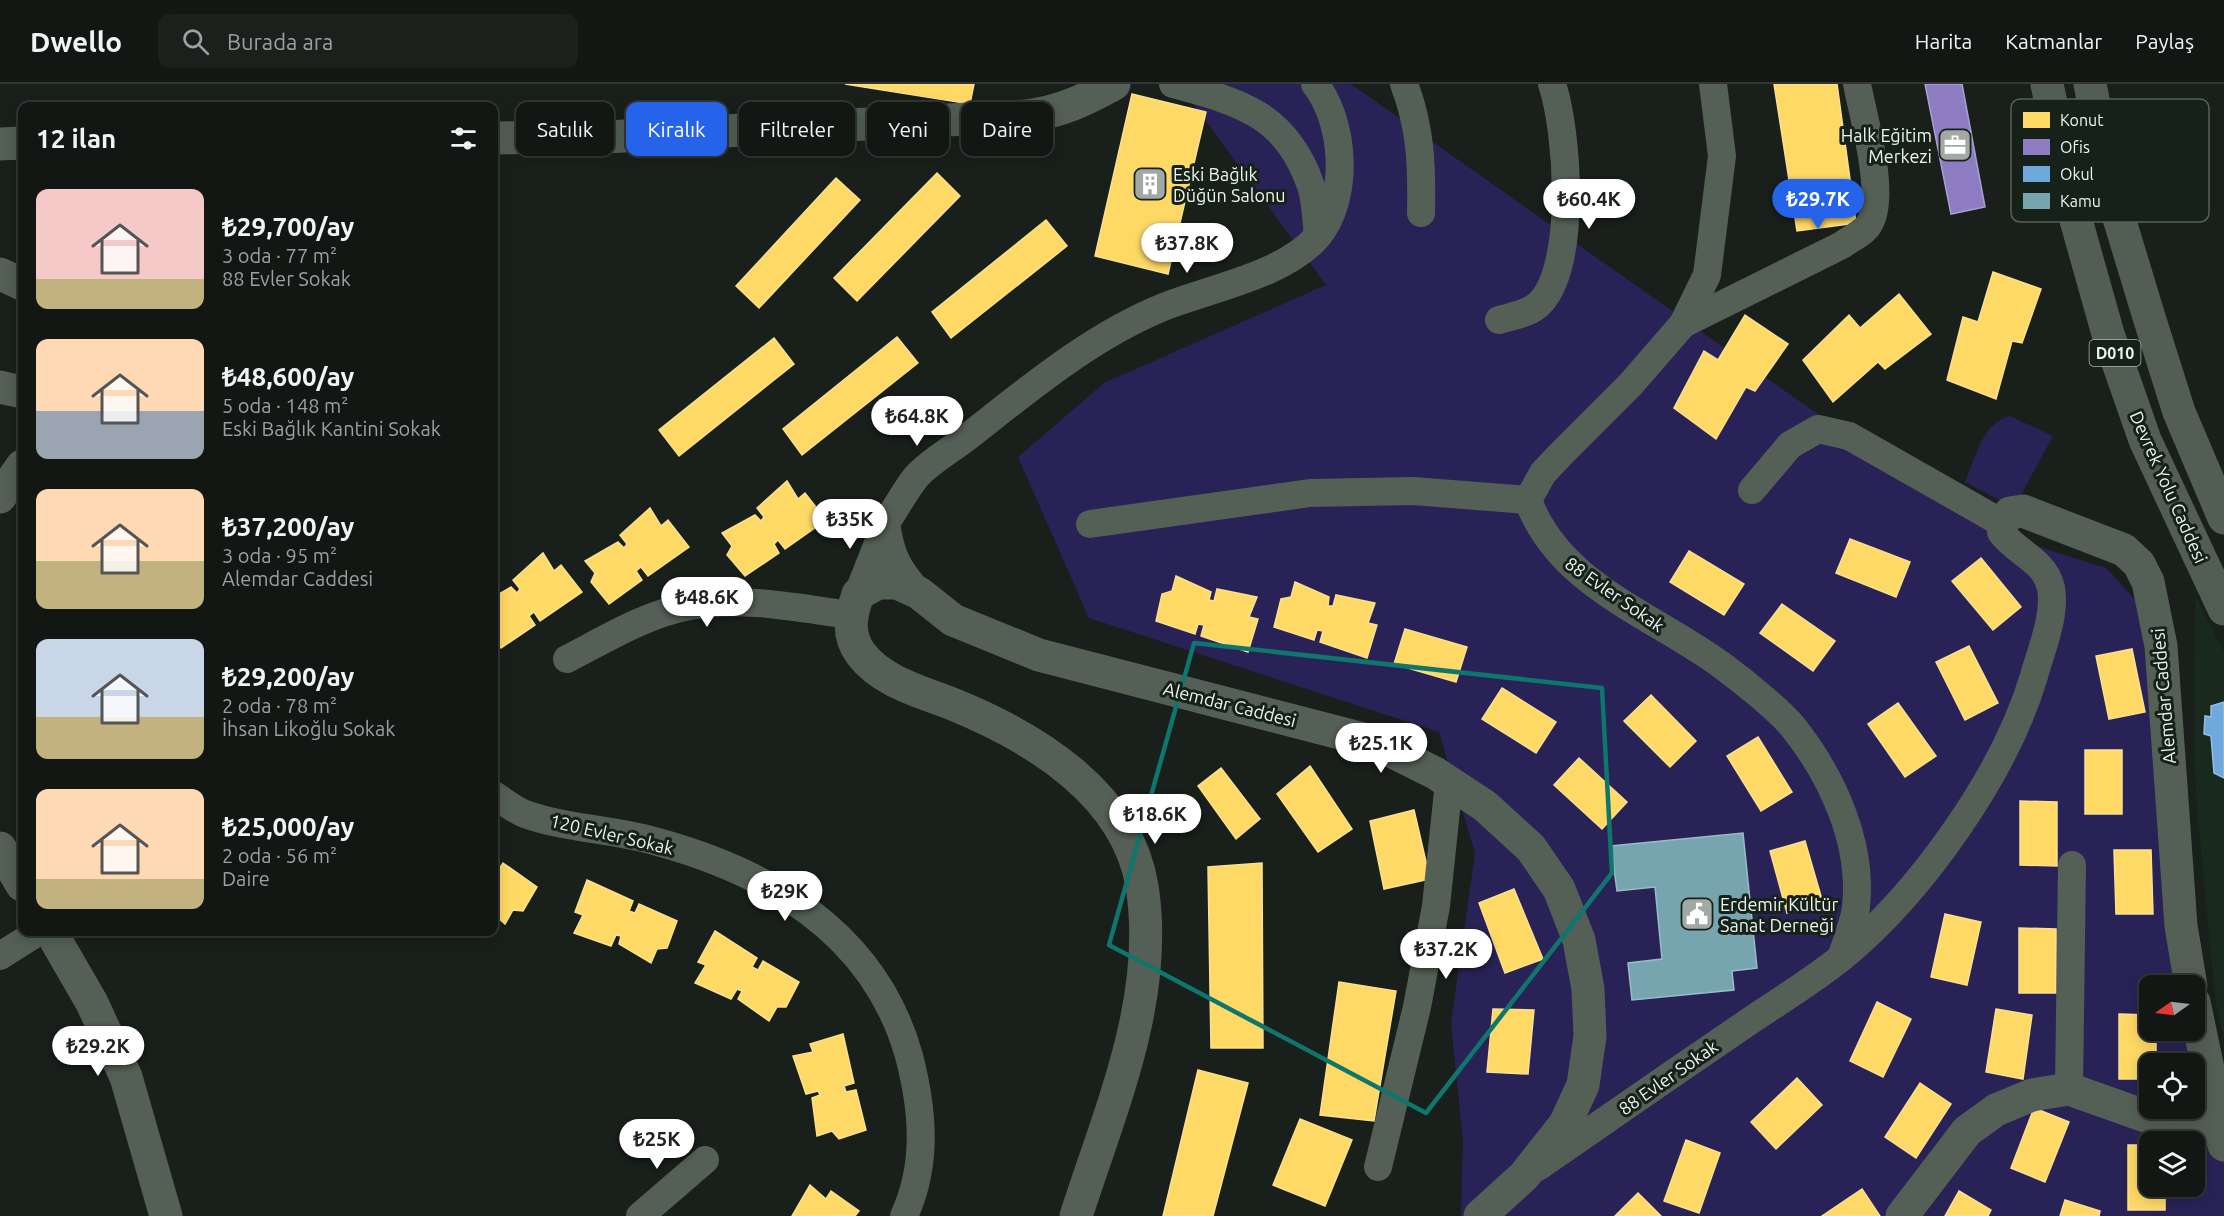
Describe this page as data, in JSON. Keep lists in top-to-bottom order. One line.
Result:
{"streets":{"highway":["D010","Devrek Yolu Caddesi"],"street":["88 Evler Sokak","Alemdar Caddesi","120 Evler Sokak"]},"crossings":[["88 Evler Sokak","Alemdar Caddesi"]],"places":{"office":["Halk Eğitim Merkezi"],"building":["Eski Bağlık Düğün Salonu"],"public building":["Erdemir Kültür Sanat Derneği"]},"legend":["Konut","Ofis","Okul","Kamu"],"north":"left","page":{"header":"Dwello","search":"Burada ara","nav":["Harita","Katmanlar","Paylaş"],"chip":["Satılık","Kiralık","Filtreler","Yeni","Daire"],"heading":"12 ilan","list":[{"name":"₺29,700/ay","note":"3 oda · 77 m² · 88 Evler Sokak"},{"name":"₺48,600/ay","note":"5 oda · 148 m² · Eski Bağlık Kantini Sokak"},{"name":"₺37,200/ay","note":"3 oda · 95 m² · Alemdar Caddesi"},{"name":"₺29,200/ay","note":"2 oda · 78 m² · İhsan Likoğlu Sokak"},{"name":"₺25,000/ay","note":"2 oda · 56 m² · Daire"}],"price":["₺60.4K","₺29.7K","₺37.8K","₺64.8K","₺35K","₺48.6K","₺25.1K","₺18.6K","₺29K","₺37.2K","₺29.2K","₺25K"]}}
